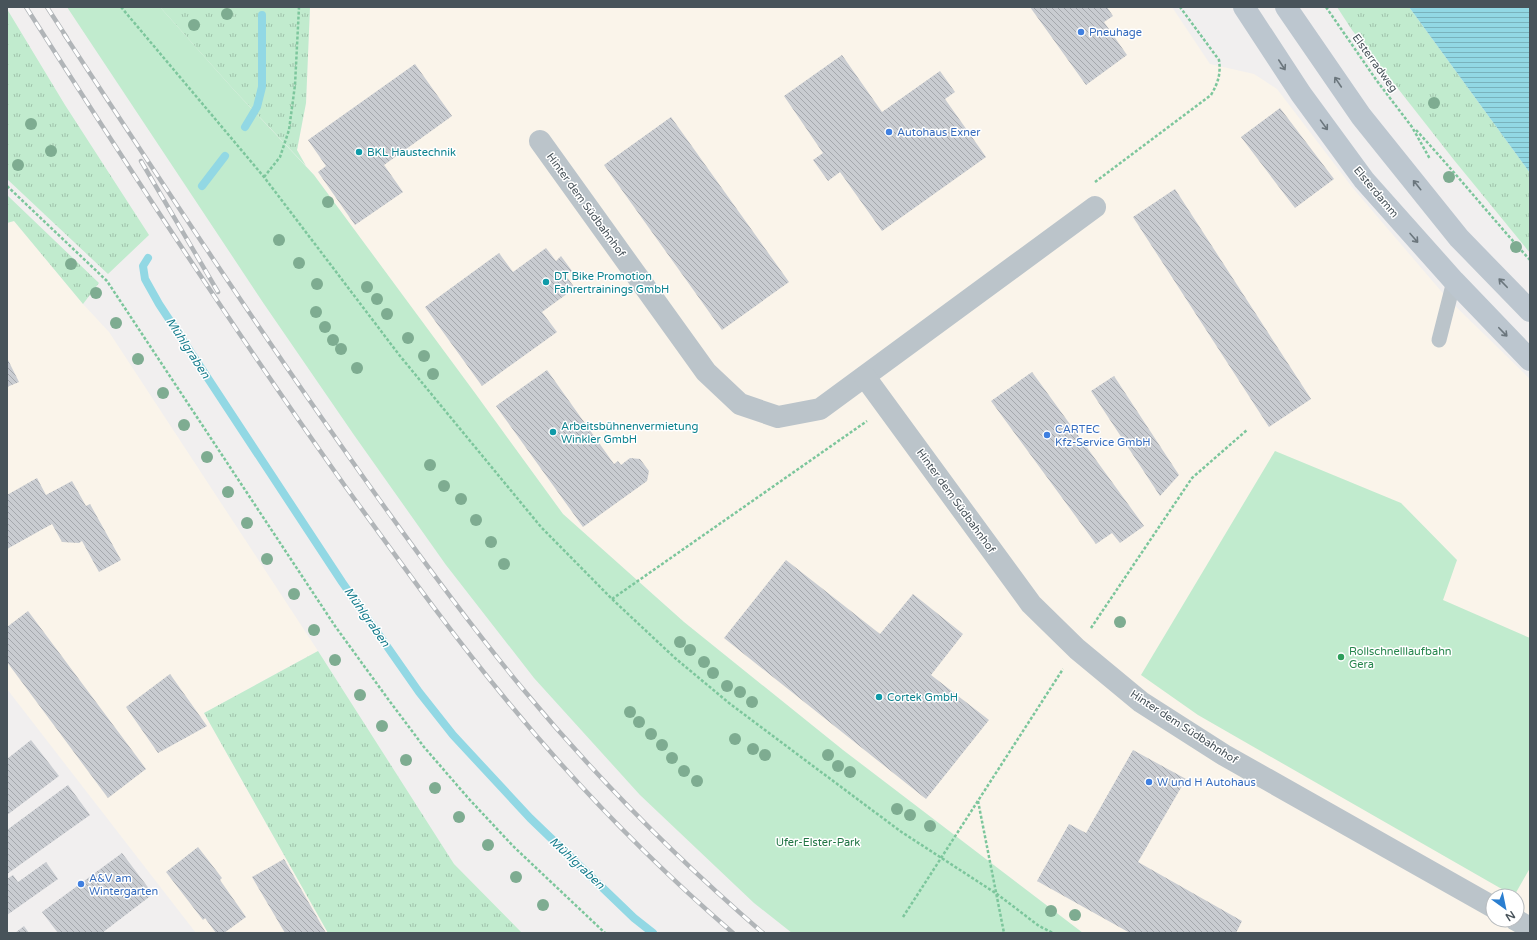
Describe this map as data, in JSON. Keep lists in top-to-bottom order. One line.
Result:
{"streets":{"main road":["Elsterdamm"],"street":["Hinter dem Südbahnhof"],"path":["Elsterradweg"]},"water":["Mühlgraben"],"parks":["Ufer-Elster-Park"],"places":["Pneuhage","Autohaus Exner","BKL Haustechnik","DT Bike Promotion Fahrertrainings GmbH","Arbeitsbühnenvermietung Winkler GmbH","CARTEC Kfz-Service GmbH","Rollschnelllaufbahn Gera","Cortek GmbH","W und H Autohaus","A&V am Wintergarten"],"north":"bottom right"}
